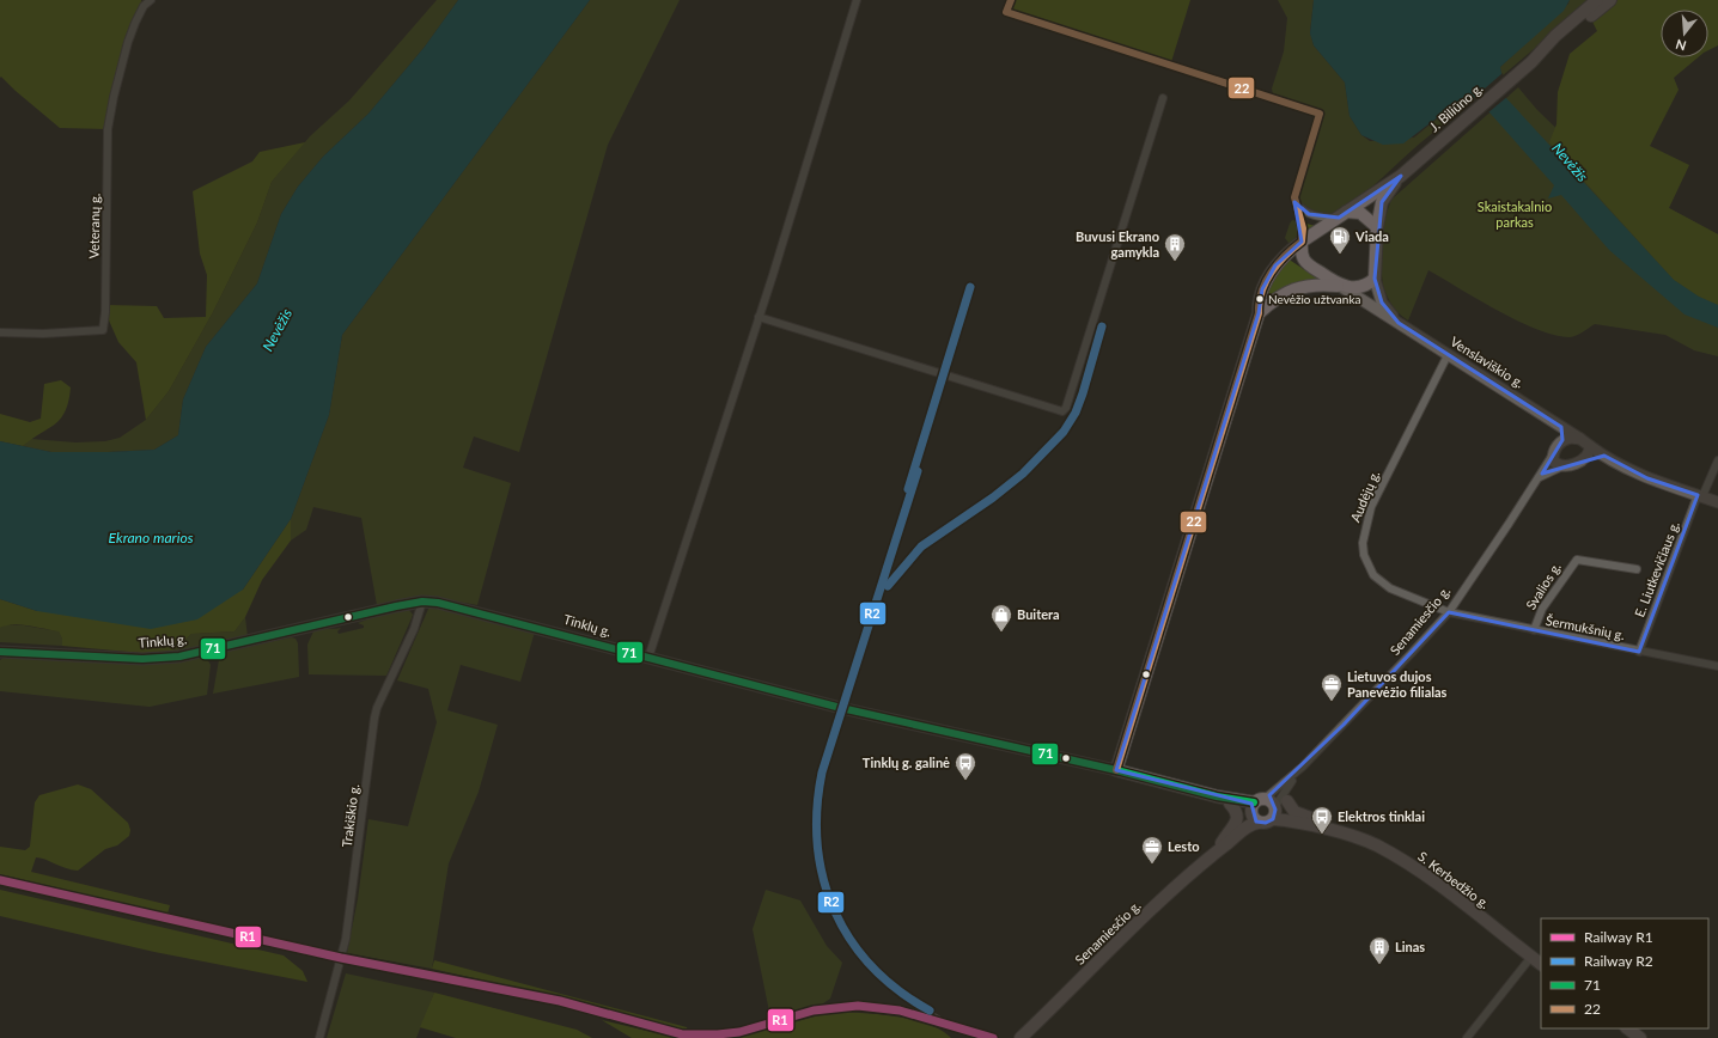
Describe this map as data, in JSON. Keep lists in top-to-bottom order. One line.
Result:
{"streets":{"main road":["J. Biliūno g.","Venslaviškio g.","Senamiesčio g.","Tinklų g.","S. Kerbedžio g."],"street":["Veteranų g.","Audėjų g.","E. Liutkevičiaus g.","Svalios g.","Šermukšnių g.","Trakiškio g."]},"crossings":[["J. Biliūno g.","Venslaviškio g."],["Venslaviškio g.","Audėjų g."],["Venslaviškio g.","Senamiesčio g."],["Audėjų g.","Senamiesčio g."],["Audėjų g.","Šermukšnių g."],["E. Liutkevičiaus g.","Šermukšnių g."],["Svalios g.","Šermukšnių g."],["Senamiesčio g.","Tinklų g."],["Senamiesčio g.","Šermukšnių g."],["Senamiesčio g.","S. Kerbedžio g."],["Tinklų g.","Trakiškio g."]],"water":["Nevėžis","Ekrano marios"],"parks":["Skaistakalnio parkas"],"places":{"fuel station":["Viada"],"building":["Buvusi Ekrano gamykla","Linas"],"other":["Nevėžio užtvanka"],"shop":["Buitera"],"office":["Lietuvos dujos Panevėžio filialas","Lesto"],"bus stop":["Tinklų g. galinė","Elektros tinklai"]},"lines":["transit line 22","rail line R2","transit line 71","rail line R1"],"legend":["Railway R1","Railway R2","71","22"],"north":"bottom"}
